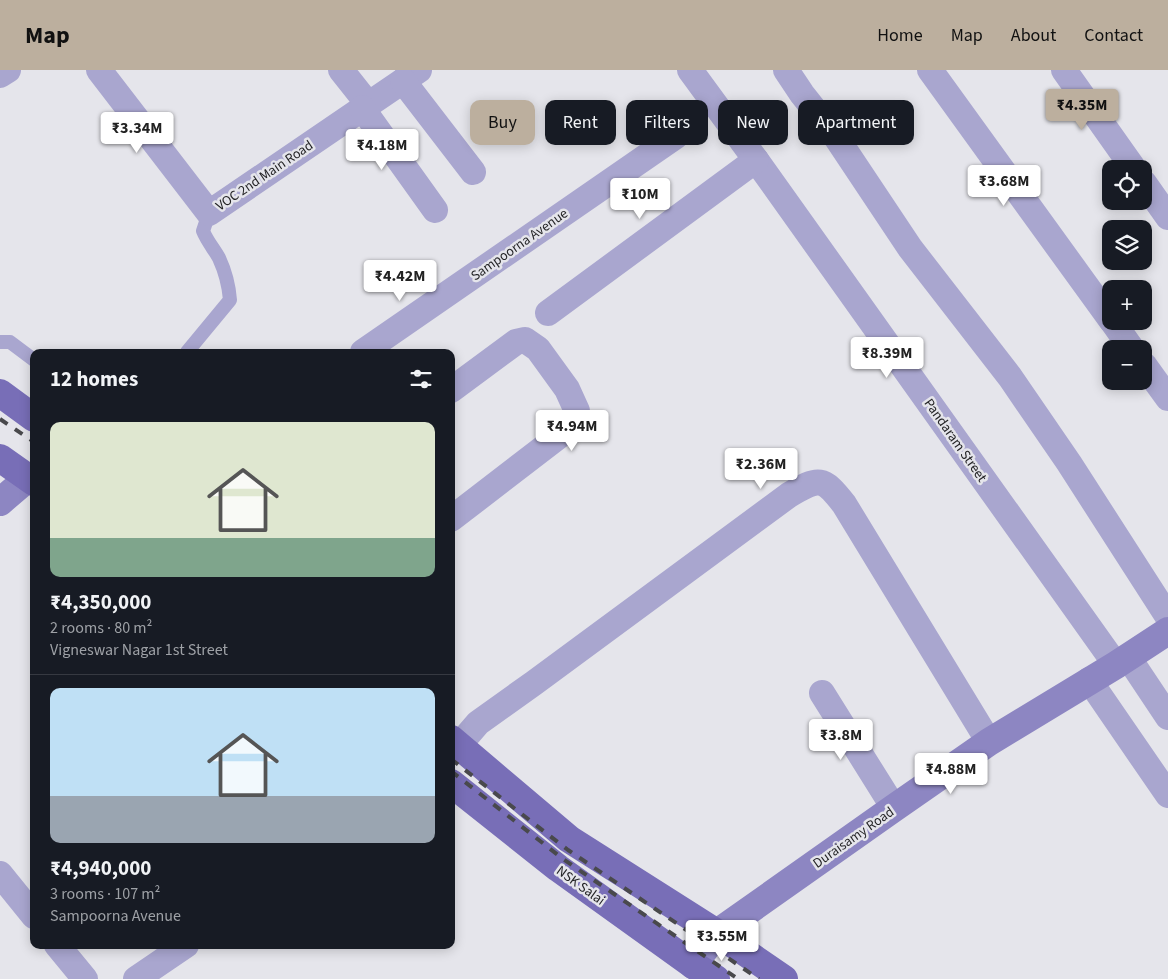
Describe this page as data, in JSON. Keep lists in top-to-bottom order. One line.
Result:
{"streets":{"main road":["NSK Salai"],"street":["VOC 2nd Main Road","Sampoorna Avenue","Pandaram Street","Duraisamy Road"]},"crossings":[["Pandaram Street","Duraisamy Road"],["Duraisamy Road","NSK Salai"]],"page":{"header":"Map","nav":["Home","Map","About","Contact"],"price":["₹4.35M","₹3.34M","₹4.18M","₹3.68M","₹10M","₹4.42M","₹8.39M","₹4.94M","₹2.36M","₹3.8M","₹4.88M","₹3.55M"],"chip":["Buy","Rent","Filters","New","Apartment"],"map_buttons":["+","−"],"heading":"12 homes","list":[{"name":"₹4,350,000","note":"2 rooms · 80 m² · Vigneswar Nagar 1st Street"},{"name":"₹4,940,000","note":"3 rooms · 107 m² · Sampoorna Avenue"}]}}
